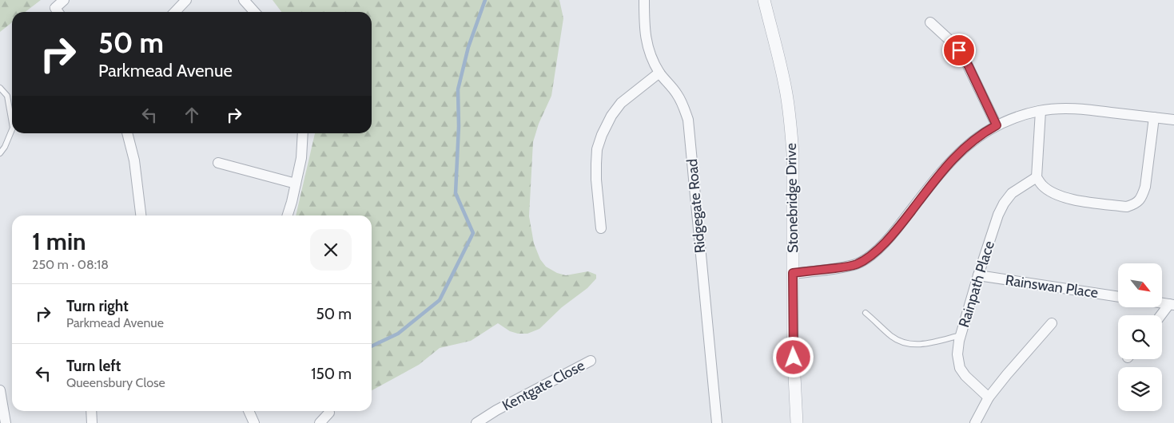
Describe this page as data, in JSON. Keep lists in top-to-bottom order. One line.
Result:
{"streets":{"street":["Stonebridge Drive","Ridgegate Road","Rainpath Place","Rainswan Place","Kentgate Close"]},"crossings":[["Rainpath Place","Rainswan Place"]],"north":"bottom right","page":{"turn":["50 m","Parkmead Avenue"],"heading":["1 min","250 m · 08:18"],"list":[{"name":"Turn right","note":"Parkmead Avenue","value":"50 m"},{"name":"Turn left","note":"Queensbury Close","value":"150 m"}]}}
